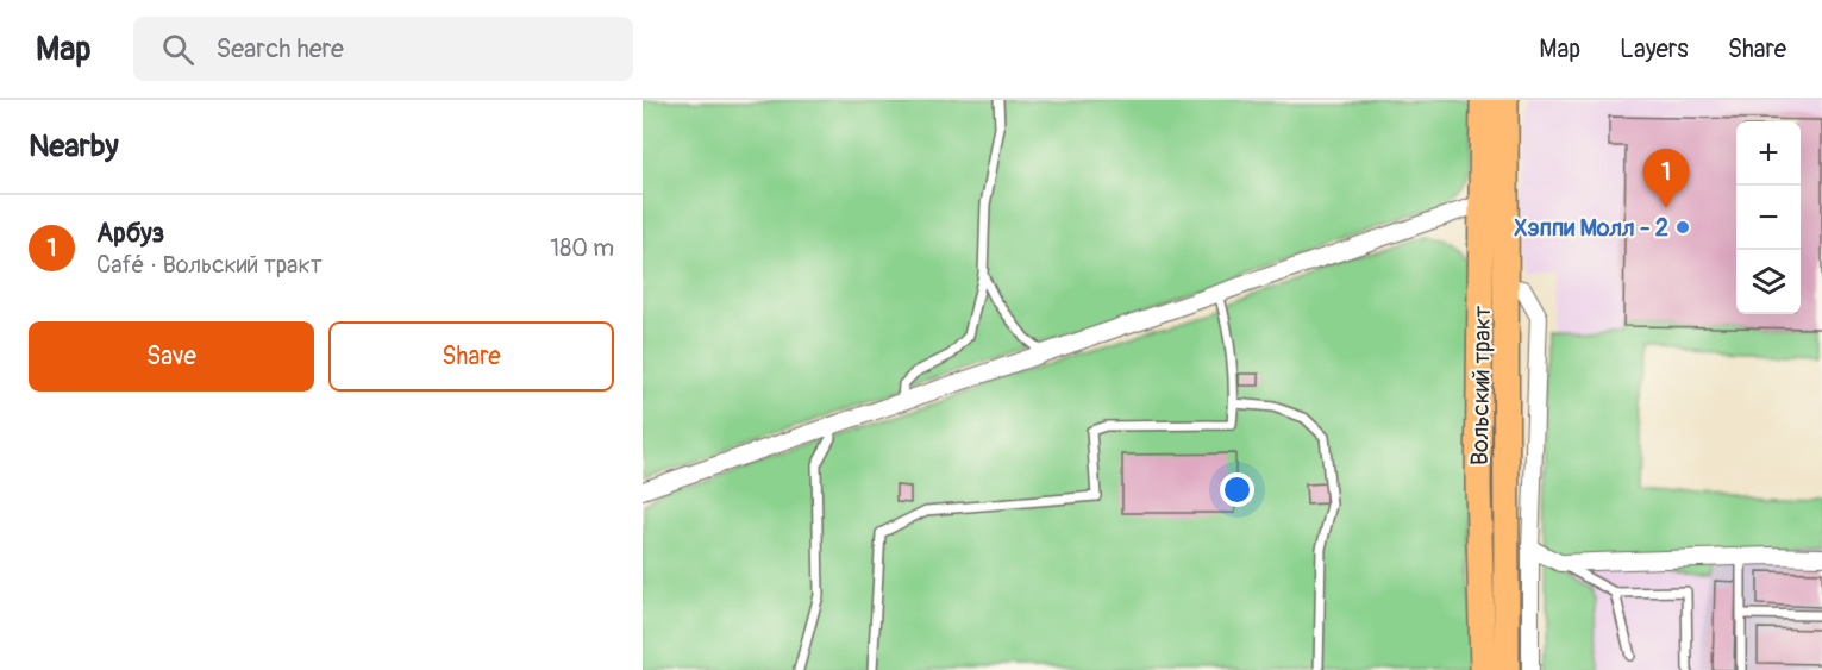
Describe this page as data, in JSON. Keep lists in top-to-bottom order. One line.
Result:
{"streets":{"main road":["Вольский тракт"]},"places":["Хэппи Молл - 2"],"page":{"header":"Map","search":"Search here","nav":["Map","Layers","Share"],"heading":"Nearby","map_buttons":["+","−"],"pins":"1","list":[{"mark":"1","name":"Арбуз","note":"Café · Вольский тракт","value":"180 m"}],"buttons":["Save","Share"]}}
